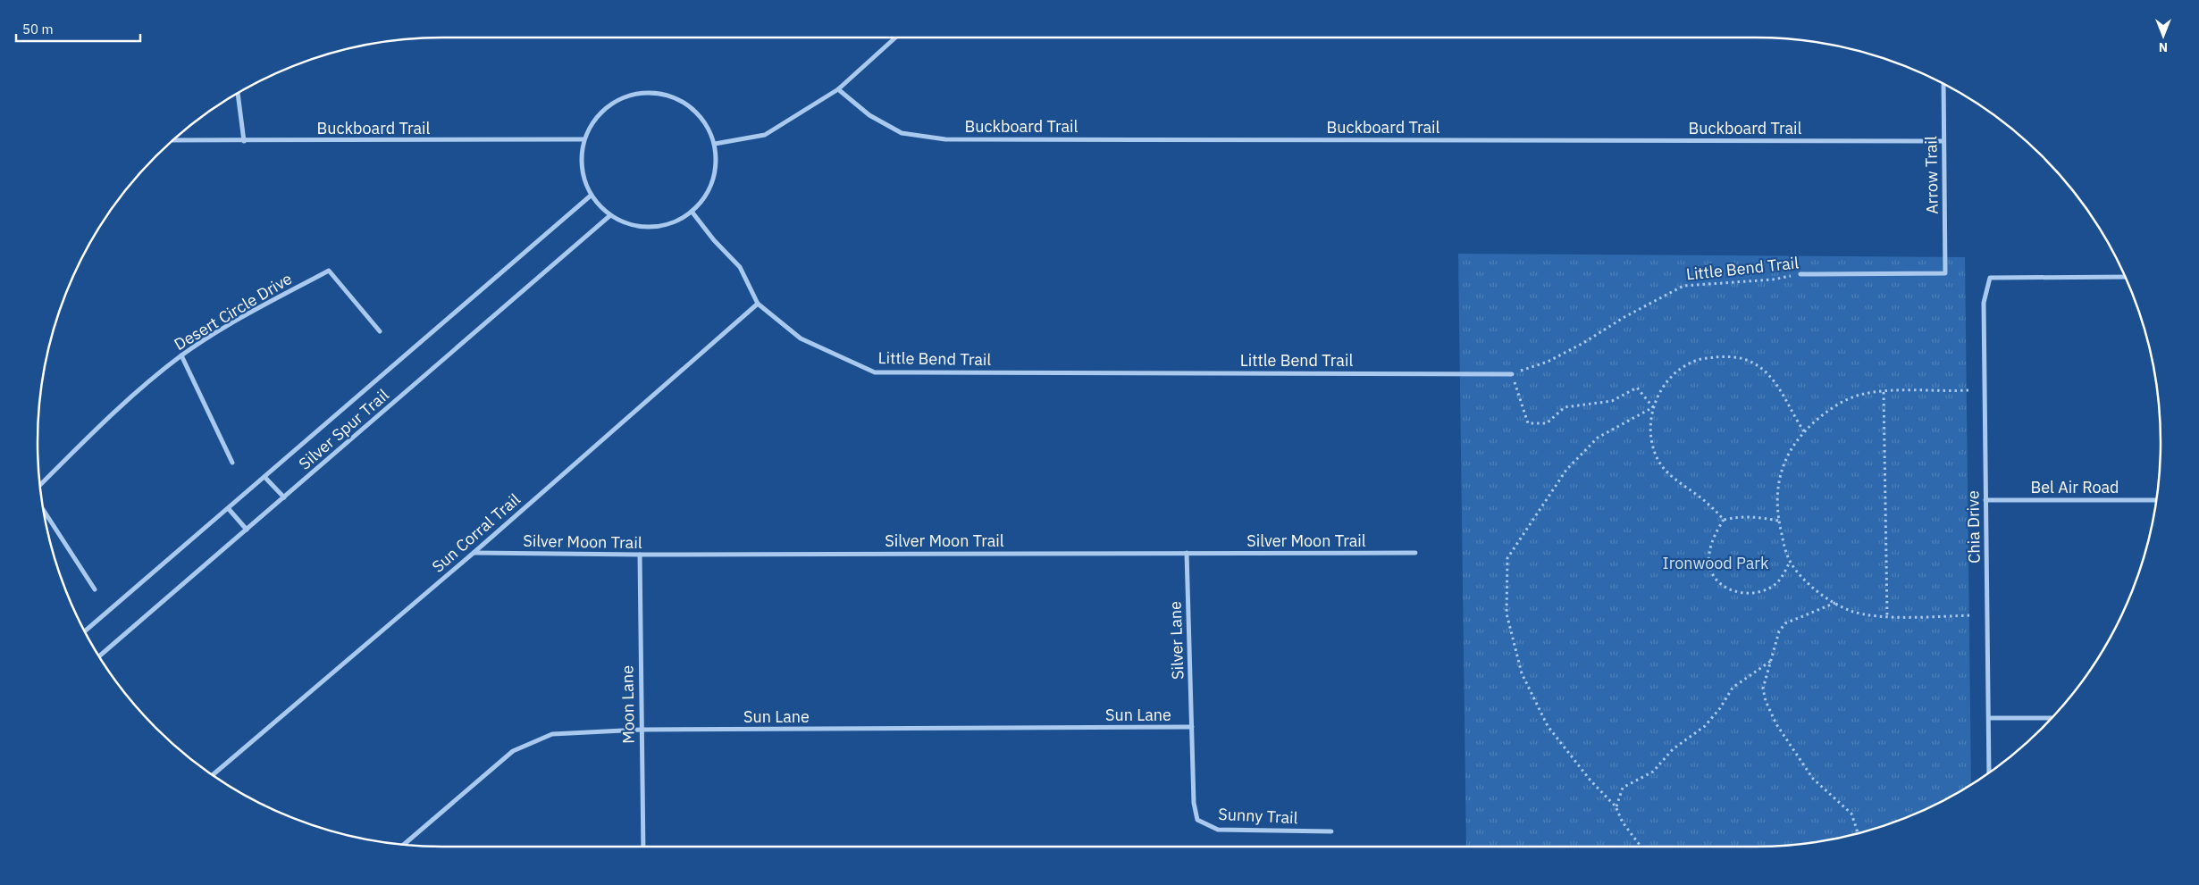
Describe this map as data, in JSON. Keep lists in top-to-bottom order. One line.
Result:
{"streets":{"street":["Buckboard Trail","Arrow Trail","Little Bend Trail","Desert Circle Drive","Silver Spur Trail","Bel Air Road","Chia Drive","Sun Corral Trail","Silver Moon Trail","Silver Lane","Moon Lane","Sun Lane","Sunny Trail"]},"crossings":[["Buckboard Trail","Arrow Trail"],["Buckboard Trail","Little Bend Trail"],["Buckboard Trail","Silver Spur Trail"],["Arrow Trail","Little Bend Trail"],["Little Bend Trail","Silver Spur Trail"],["Little Bend Trail","Sun Corral Trail"],["Bel Air Road","Chia Drive"],["Sun Corral Trail","Silver Moon Trail"],["Silver Moon Trail","Silver Lane"],["Silver Moon Trail","Moon Lane"],["Silver Lane","Sun Lane"],["Silver Lane","Sunny Trail"],["Moon Lane","Sun Lane"],["Sun Lane","Sunny Trail"]],"parks":["Ironwood Park"],"scale_bar":"50 m","north":"bottom"}
